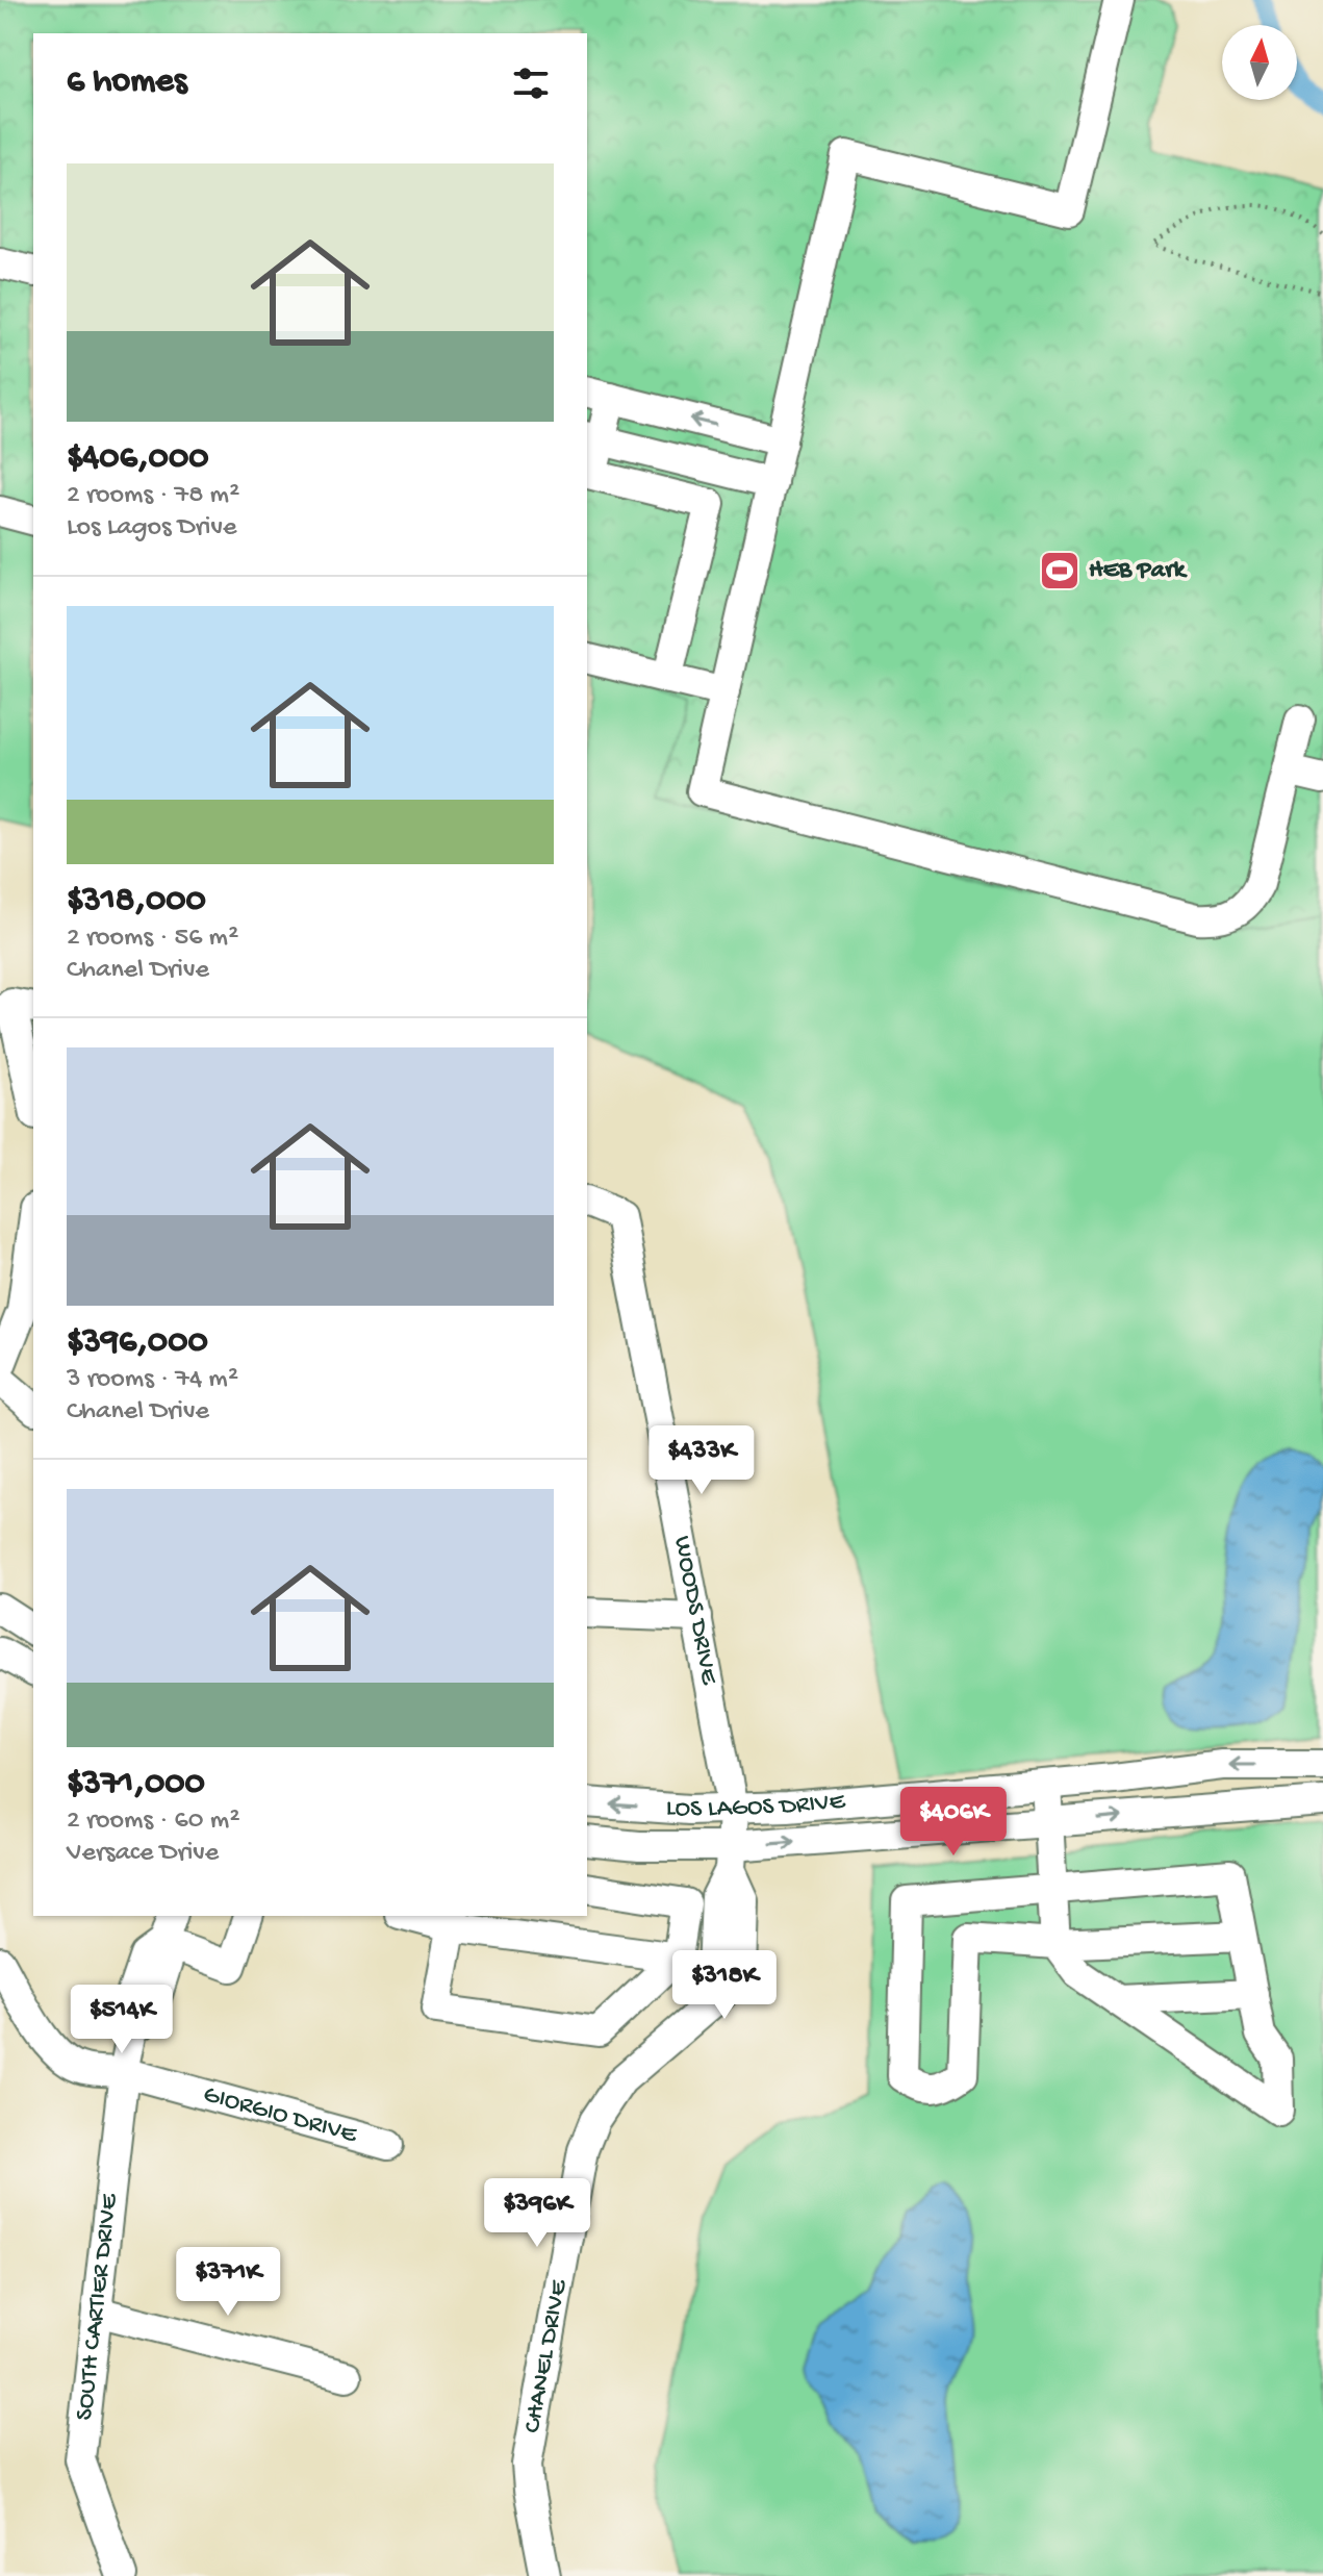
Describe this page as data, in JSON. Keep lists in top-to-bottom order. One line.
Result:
{"streets":{"street":["WOODS DRIVE","LOS LAGOS DRIVE","GIORGIO DRIVE","SOUTH CARTIER DRIVE","CHANEL DRIVE"]},"crossings":[["WOODS DRIVE","LOS LAGOS DRIVE"],["WOODS DRIVE","CHANEL DRIVE"],["GIORGIO DRIVE","SOUTH CARTIER DRIVE"]],"places":{"sports":["HEB Park"]},"north":"top","page":{"heading":"6 homes","list":[{"name":"$406,000","note":"2 rooms · 78 m² · Los Lagos Drive"},{"name":"$318,000","note":"2 rooms · 56 m² · Chanel Drive"},{"name":"$396,000","note":"3 rooms · 74 m² · Chanel Drive"},{"name":"$371,000","note":"2 rooms · 60 m² · Versace Drive"}],"price":["$433K","$406K","$318K","$514K","$396K","$371K"]}}
